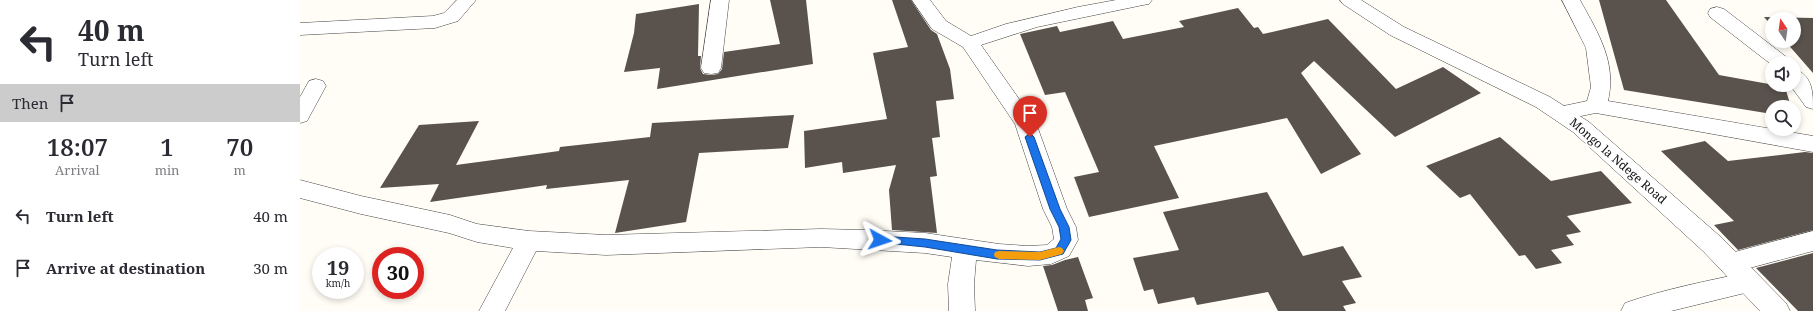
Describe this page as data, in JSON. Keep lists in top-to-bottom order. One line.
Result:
{"streets":{"street":["Mongo la Ndege Road"]},"north":"top","page":{"turn":["40 m","Turn left"],"then":"Then","eta":["18:07","Arrival","1","min","70","m"],"list":[{"name":"Turn left","value":"40 m"},{"name":"Arrive at destination","value":"30 m"}],"speed":"19 km/h","limit":"30"}}
